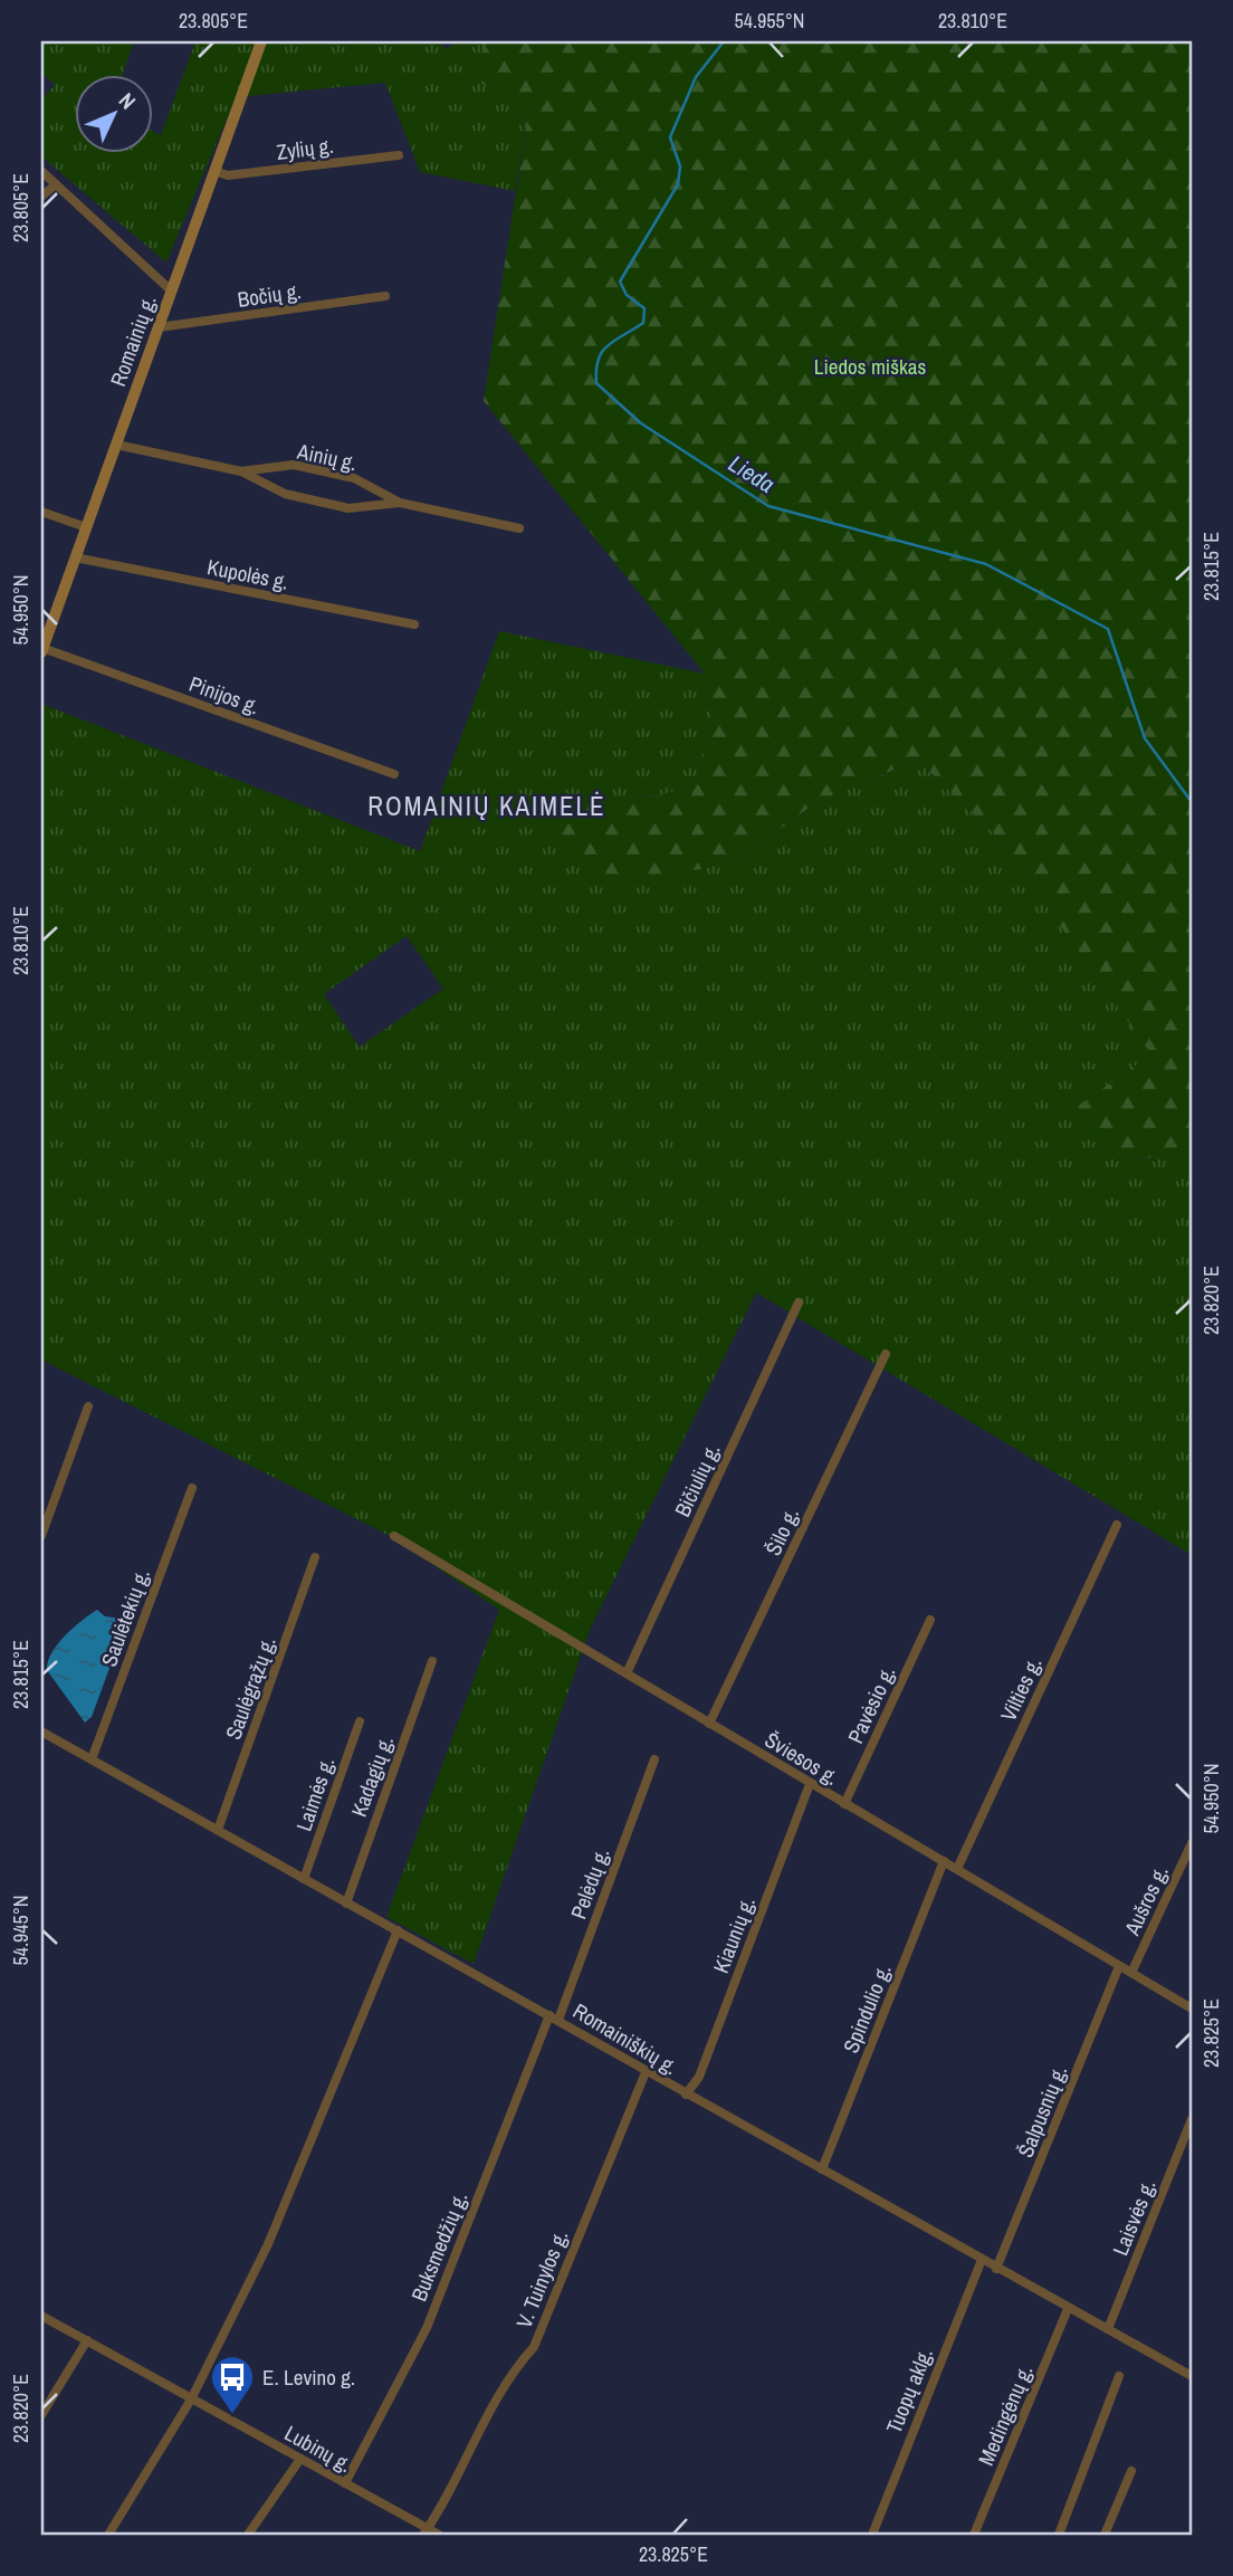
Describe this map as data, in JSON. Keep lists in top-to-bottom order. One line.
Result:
{"streets":{"main road":["Romainių g."],"street":["Zylių g.","Bočių g.","Ainių g.","Kupolės g.","Pinijos g.","Bičiulių g.","Šilo g.","Saulėtekių g.","Saulėgrąžų g.","Vilties g.","Pavėsio g.","Šviesos g.","Kadagių g.","Laimės g.","Pelėdų g.","Aušros g.","Kiaunių g.","Spindulio g.","Romainiškių g.","Šalpusnių g.","Laisvės g.","Buksmedžių g.","V. Tuinylos g.","Tuopų aklg.","Medingėnų g.","Lubinų g."]},"crossings":[["Zylių g.","Romainių g."],["Bočių g.","Romainių g."],["Romainių g.","Ainių g."],["Romainių g.","Kupolės g."],["Romainių g.","Pinijos g."],["Bičiulių g.","Šviesos g."],["Šilo g.","Šviesos g."],["Saulėtekių g.","Romainiškių g."],["Saulėgrąžų g.","Romainiškių g."],["Vilties g.","Šviesos g."],["Pavėsio g.","Šviesos g."],["Šviesos g.","Aušros g."],["Šviesos g.","Kiaunių g."],["Šviesos g.","Spindulio g."],["Šviesos g.","Šalpusnių g."],["Kadagių g.","Romainiškių g."],["Laimės g.","Romainiškių g."],["Pelėdų g.","Romainiškių g."],["Pelėdų g.","Buksmedžių g."],["Kiaunių g.","Romainiškių g."],["Spindulio g.","Romainiškių g."],["Romainiškių g.","Šalpusnių g."],["Romainiškių g.","Laisvės g."],["Romainiškių g.","Buksmedžių g."],["Romainiškių g.","V. Tuinylos g."],["Romainiškių g.","Tuopų aklg."],["Romainiškių g.","Medingėnų g."],["Buksmedžių g.","Lubinų g."],["V. Tuinylos g.","Lubinų g."]],"districts":["ROMAINIŲ KAIMELĖ"],"water":["Lieda"],"parks":["Liedos miškas"],"places":{"bus stop":["E. Levino g."]},"north":"top right","coordinates":["23.805°E","54.955°N","23.810°E","23.815°E","54.950°N","23.820°E","54.945°N","23.825°E"]}
